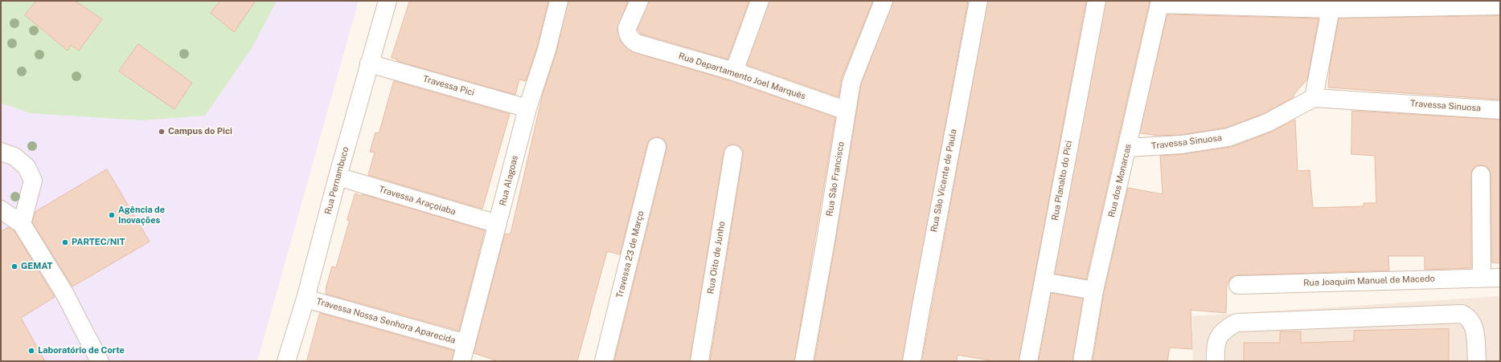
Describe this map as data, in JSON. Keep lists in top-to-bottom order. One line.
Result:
{"streets":{"street":["Rua Departamento Joel Marquês","Travessa Pici","Travessa Sinuosa","Rua São Francisco","Rua Pernambuco","Rua Alagoas","Rua São Vicente de Paula","Rua Planalto do Pici","Rua dos Monarcas","Travessa Araçoiaba","Travessa 23 de Março","Rua Oito de Junho","Rua Joaquim Manuel de Macedo","Travessa Nossa Senhora Aparecida"]},"crossings":[["Rua Departamento Joel Marquês","Rua São Francisco"],["Travessa Pici","Rua Pernambuco"],["Travessa Pici","Rua Alagoas"],["Travessa Sinuosa","Rua dos Monarcas"],["Rua Pernambuco","Travessa Araçoiaba"],["Rua Pernambuco","Travessa Nossa Senhora Aparecida"],["Rua Alagoas","Travessa Araçoiaba"],["Rua Alagoas","Travessa Nossa Senhora Aparecida"]],"places":["Campus do Pici","Agência de Inovações","PARTEC/NIT","GEMAT","Laboratório de Corte"]}
